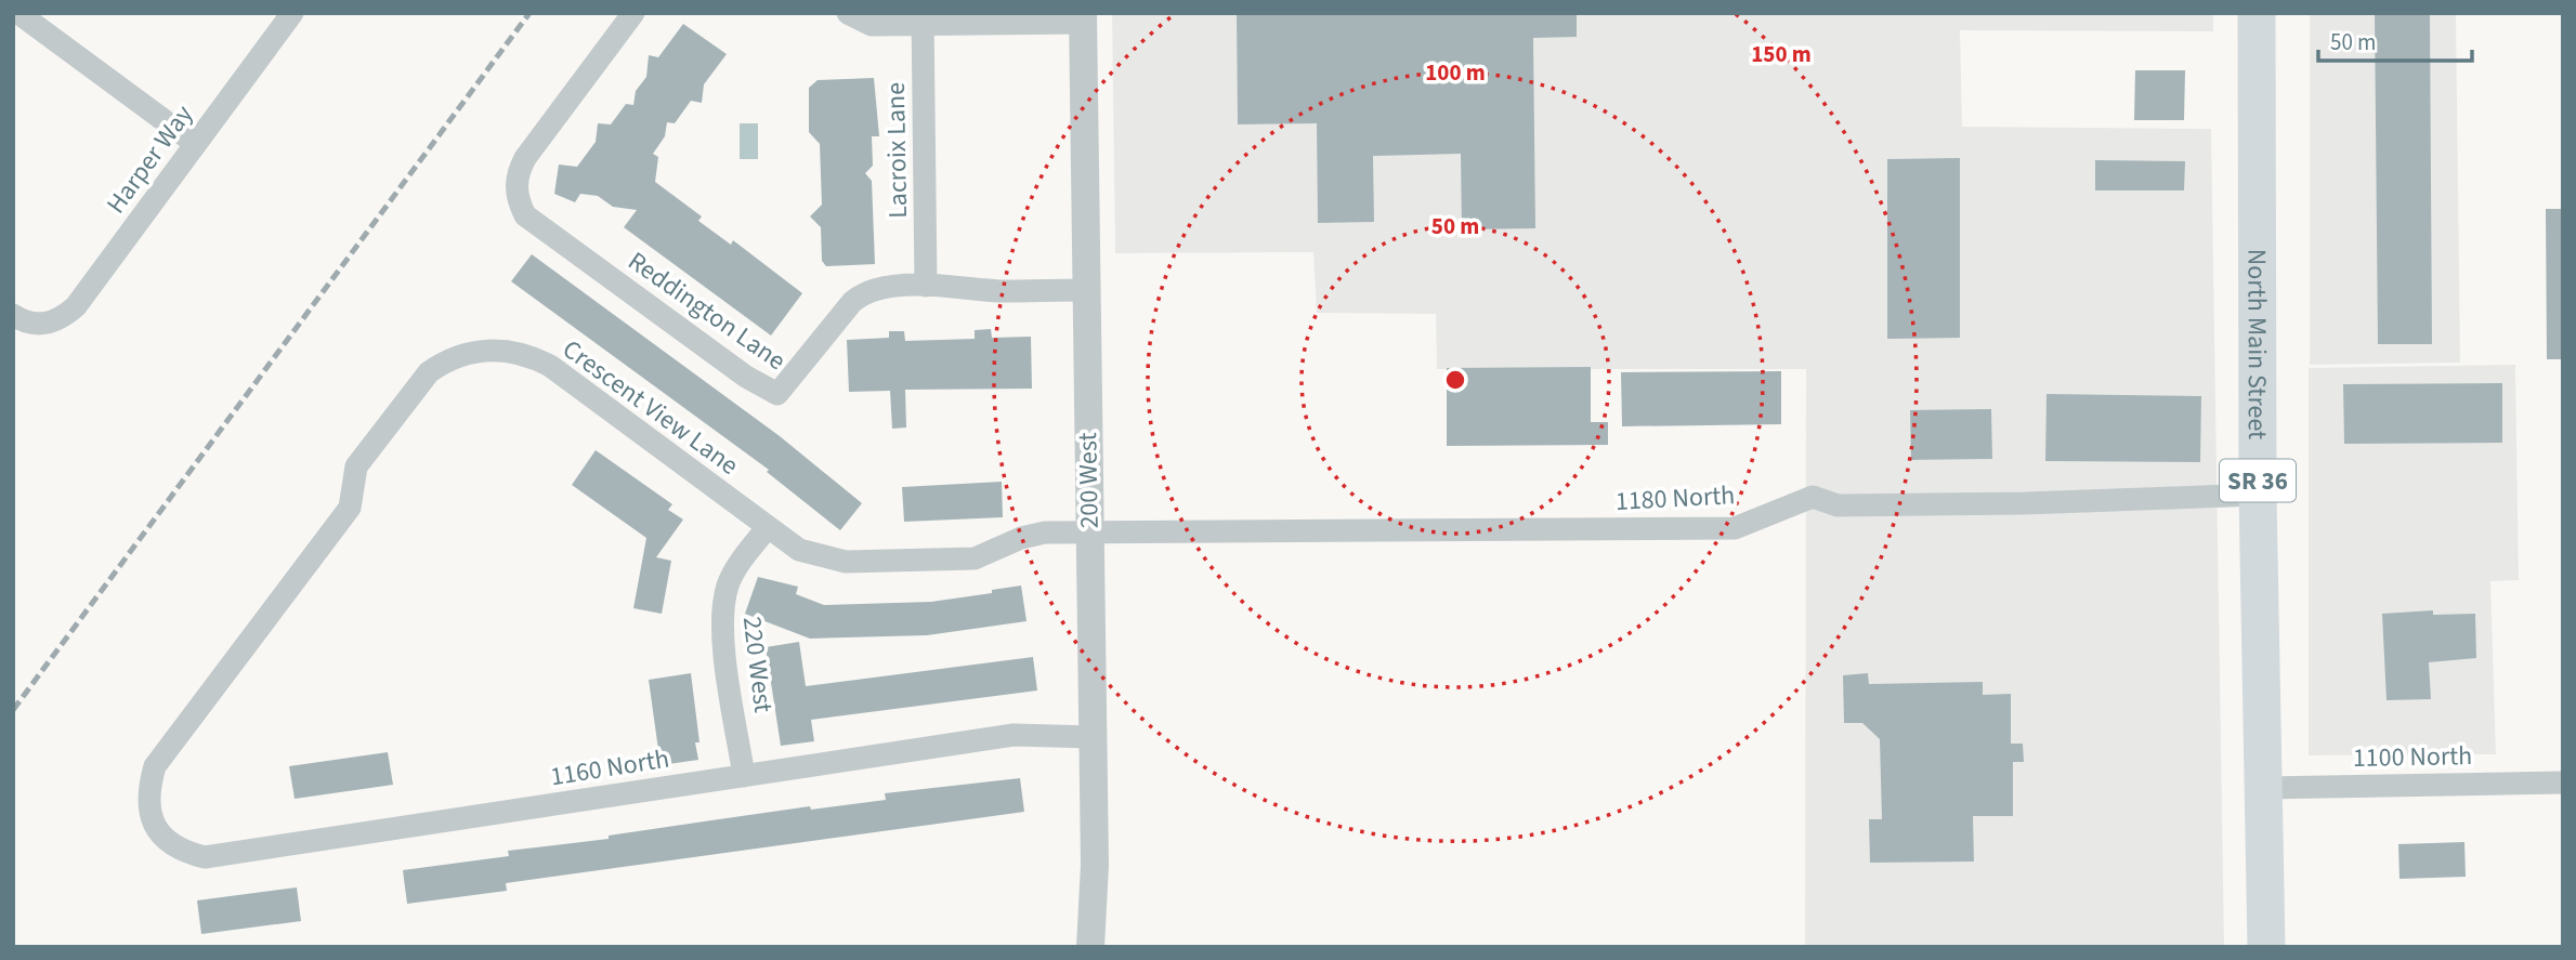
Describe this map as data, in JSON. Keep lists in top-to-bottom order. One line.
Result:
{"streets":{"highway":["North Main Street","SR 36"],"street":["Lacroix Lane","Harper Way","Reddington Lane","Crescent View Lane","200 West","1180 North","220 West","1100 North","1160 North"]},"crossings":[["Lacroix Lane","Reddington Lane"],["Reddington Lane","200 West"],["North Main Street","1180 North"],["North Main Street","1100 North"],["Crescent View Lane","200 West"],["Crescent View Lane","1180 North"],["Crescent View Lane","220 West"],["Crescent View Lane","1160 North"],["200 West","1180 North"],["200 West","1160 North"],["220 West","1160 North"]],"scale_bar":"50 m","rings":["150 m","100 m","50 m"]}
